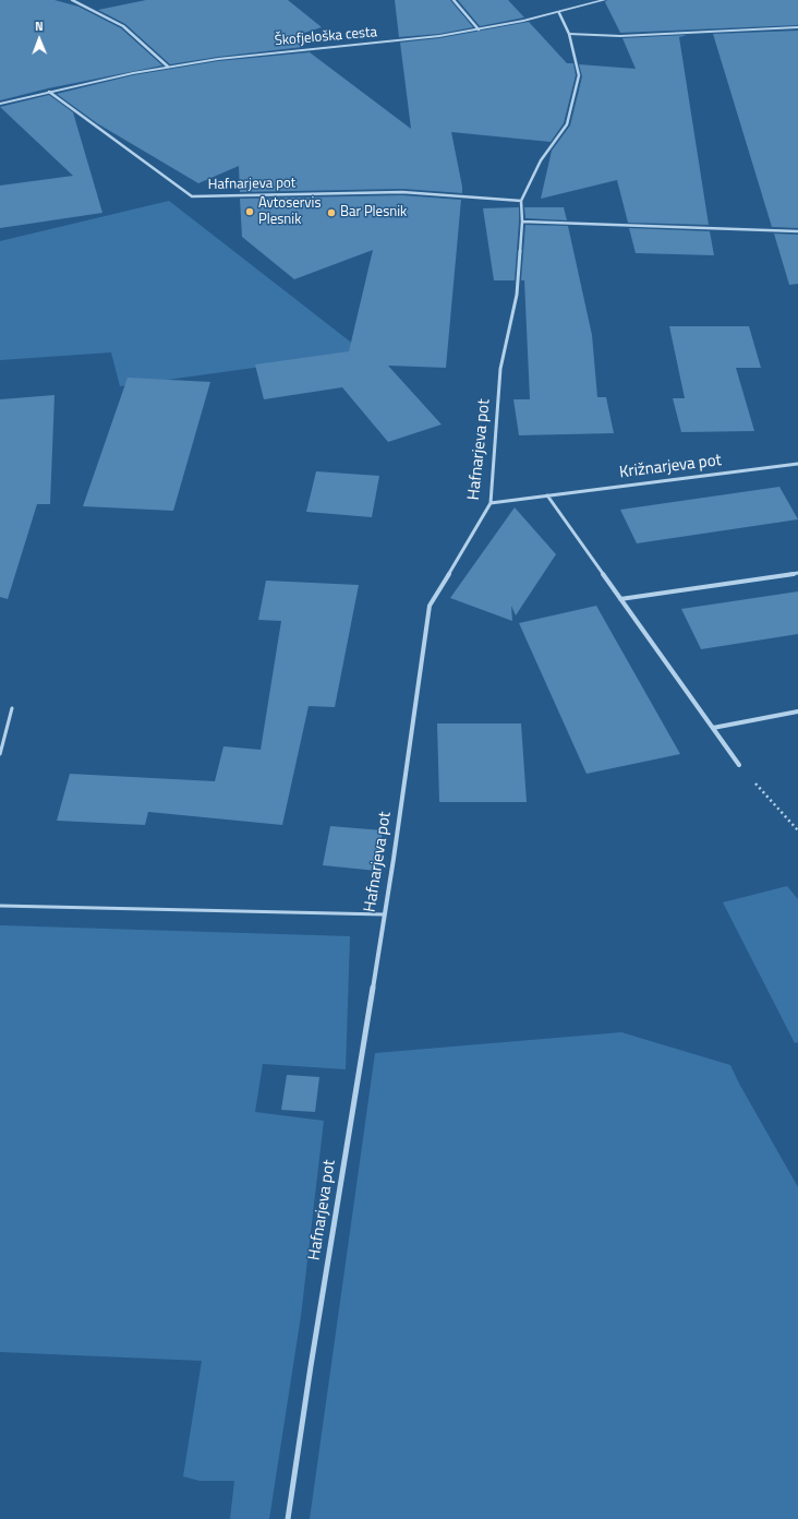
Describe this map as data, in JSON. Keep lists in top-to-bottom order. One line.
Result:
{"streets":{"street":["Škofjeloška cesta","Hafnarjeva pot","Križnarjeva pot"]},"crossings":[["Škofjeloška cesta","Hafnarjeva pot"],["Hafnarjeva pot","Križnarjeva pot"]],"places":["Avtoservis Plesnik","Bar Plesnik"],"north":"top"}
